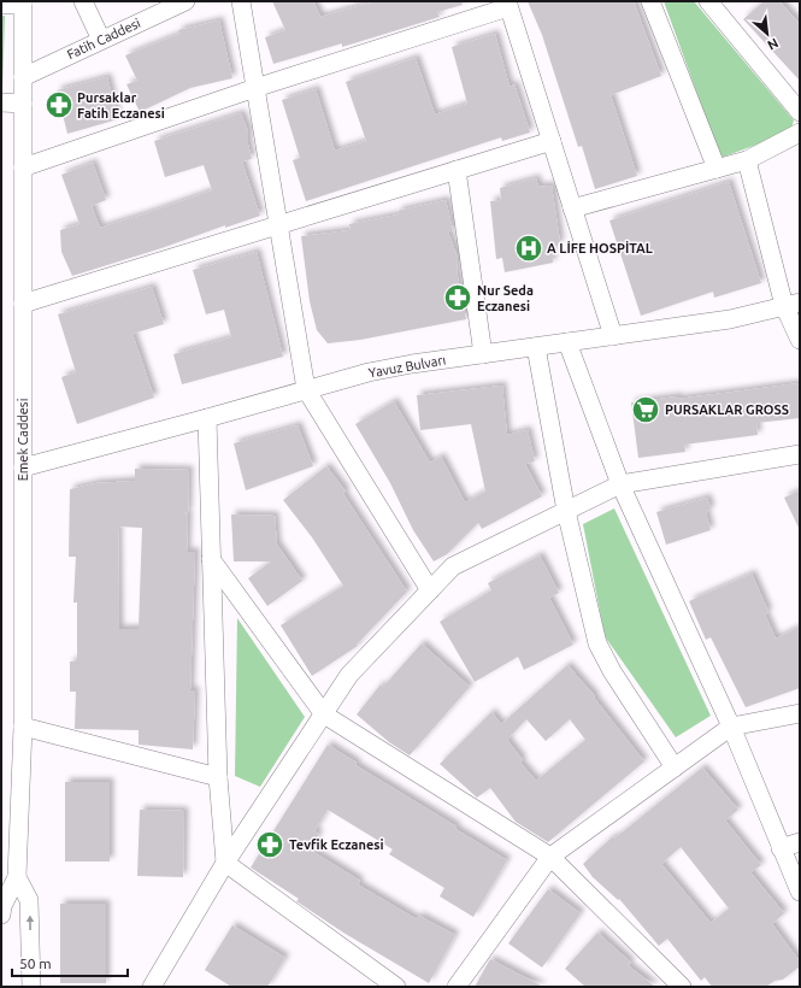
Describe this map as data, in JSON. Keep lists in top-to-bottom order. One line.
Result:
{"streets":{"street":["Fatih Caddesi","Yavuz Bulvarı","Emek Caddesi"]},"crossings":[["Fatih Caddesi","Emek Caddesi"],["Yavuz Bulvarı","Emek Caddesi"]],"places":{"pharmacy":["Pursaklar Fatih Eczanesi","Nur Seda Eczanesi","Tevfik Eczanesi"],"hospital":["A LİFE HOSPİTAL"],"supermarket":["PURSAKLAR GROSS"]},"scale_bar":"50 m","north":"bottom right"}
